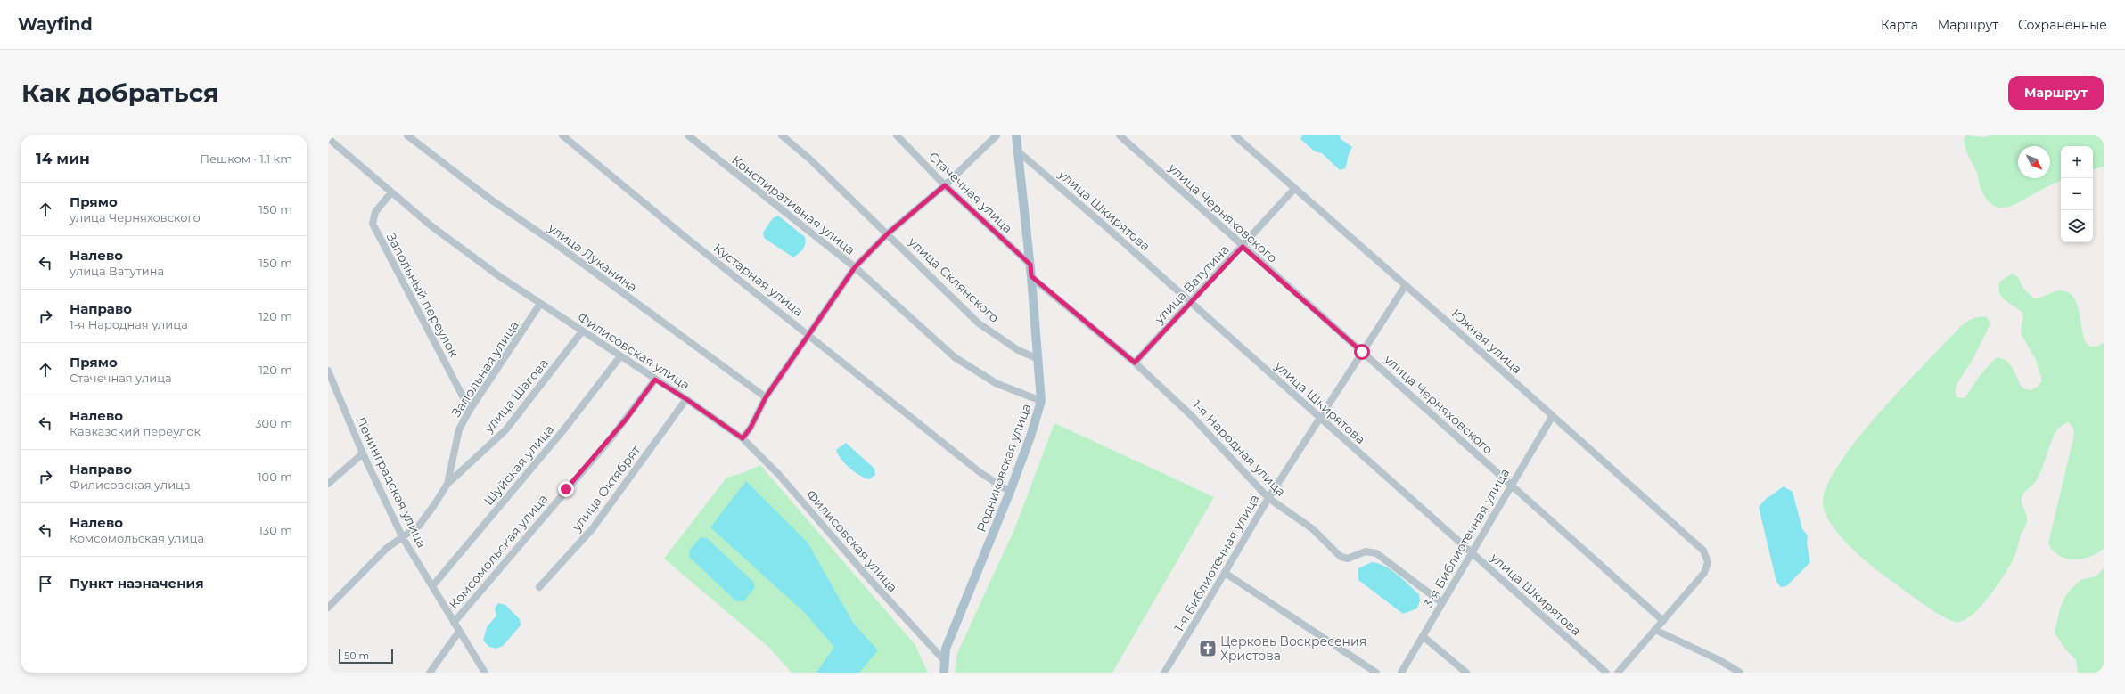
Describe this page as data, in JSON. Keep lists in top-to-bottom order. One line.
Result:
{"streets":{"main road":["Родниковская улица"],"street":["Стачечная улица","Конспиративная улица","улица Шкирятова","улица Черняховского","улица Луканина","Кустарная улица","улица Склянского","улица Ватутина","Запольный переулок","Южная улица","Филисовская улица","Запольная улица","улица Шагова","1-я Народная улица","Шуйская улица","Ленинградская улица","улица Октябрят","3-я Библиотечная улица","Комсомольская улица","1-я Библиотечная улица"]},"crossings":[["Стачечная улица","Родниковская улица"],["Конспиративная улица","Родниковская улица"],["улица Шкирятова","улица Ватутина"],["улица Шкирятова","Родниковская улица"],["улица Шкирятова","3-я Библиотечная улица"],["улица Шкирятова","1-я Библиотечная улица"],["улица Черняховского","улица Ватутина"],["улица Черняховского","Южная улица"],["улица Черняховского","3-я Библиотечная улица"],["улица Черняховского","1-я Библиотечная улица"],["Кустарная улица","Родниковская улица"],["улица Склянского","Родниковская улица"],["улица Ватутина","Южная улица"],["улица Ватутина","1-я Народная улица"],["Запольный переулок","Филисовская улица"],["Запольный переулок","Запольная улица"],["Южная улица","3-я Библиотечная улица"],["Южная улица","1-я Библиотечная улица"],["Филисовская улица","Запольная улица"],["Филисовская улица","улица Шагова"],["Филисовская улица","Шуйская улица"],["Филисовская улица","Родниковская улица"],["Филисовская улица","улица Октябрят"],["Филисовская улица","Комсомольская улица"],["Запольная улица","улица Шагова"],["Запольная улица","Ленинградская улица"],["1-я Народная улица","Родниковская улица"],["1-я Народная улица","3-я Библиотечная улица"],["1-я Народная улица","1-я Библиотечная улица"],["Шуйская улица","Ленинградская улица"],["Ленинградская улица","Комсомольская улица"]],"places":{"church":["Церковь Воскресения Христова"]},"scale_bar":"50 m","north":"bottom right","page":{"header":"Wayfind","nav":["Карта","Маршрут","Сохранённые"],"buttons":"Маршрут","title":"Как добраться","heading":["14 мин","Пешком · 1.1 km"],"map_buttons":["+","−"],"list":[["Прямо","улица Черняховского","150 m"],["Налево","улица Ватутина","150 m"],["Направо","1-я Народная улица","120 m"],["Прямо","Стачечная улица","120 m"],["Налево","Кавказский переулок","300 m"],["Направо","Филисовская улица","100 m"],["Налево","Комсомольская улица","130 m"],"Пункт назначения"],"scale":"50 m"}}
